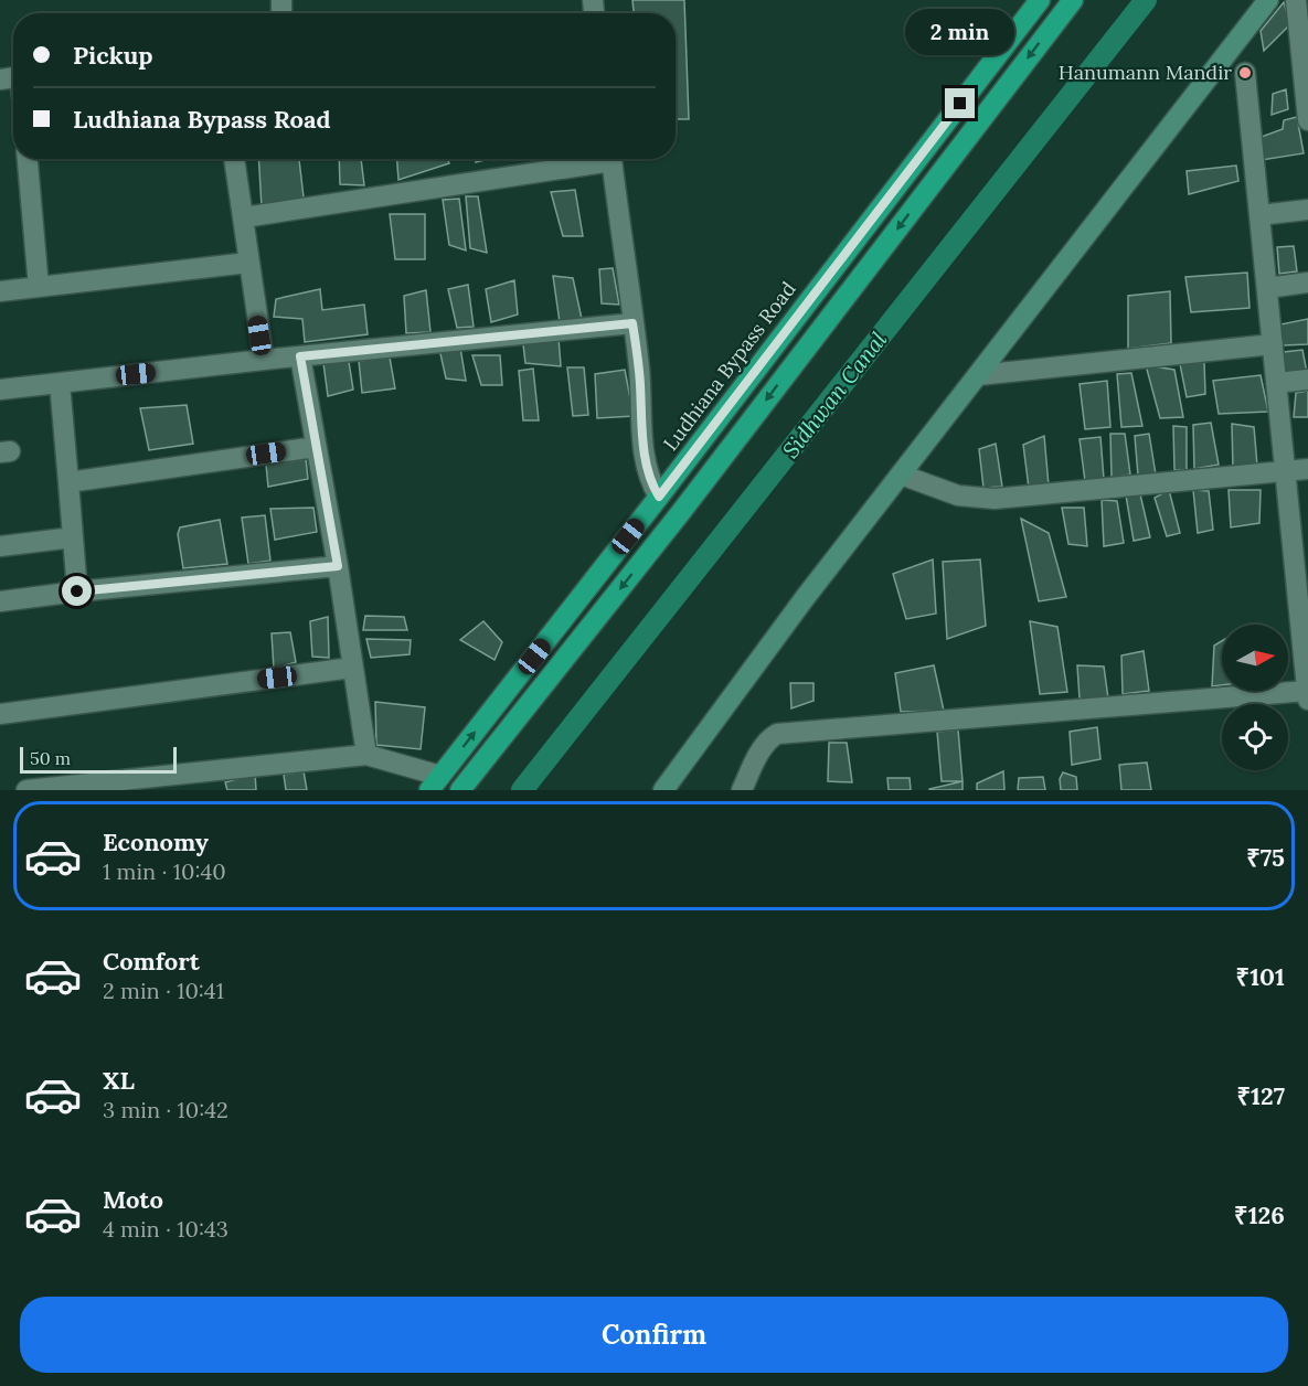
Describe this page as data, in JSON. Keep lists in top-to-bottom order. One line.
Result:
{"streets":{"highway":["Ludhiana Bypass Road"]},"water":["Sidhwan Canal"],"places":["Hanumann Mandir"],"scale_bar":"50 m","north":"right","page":{"bubble":"2 min","banner":["Pickup","Ludhiana Bypass Road"],"scale":"50 m","list":[{"name":"Economy","note":"1 min · 10:40","value":"₹75"},{"name":"Comfort","note":"2 min · 10:41","value":"₹101"},{"name":"XL","note":"3 min · 10:42","value":"₹127"},{"name":"Moto","note":"4 min · 10:43","value":"₹126"}],"buttons":"Confirm"}}
